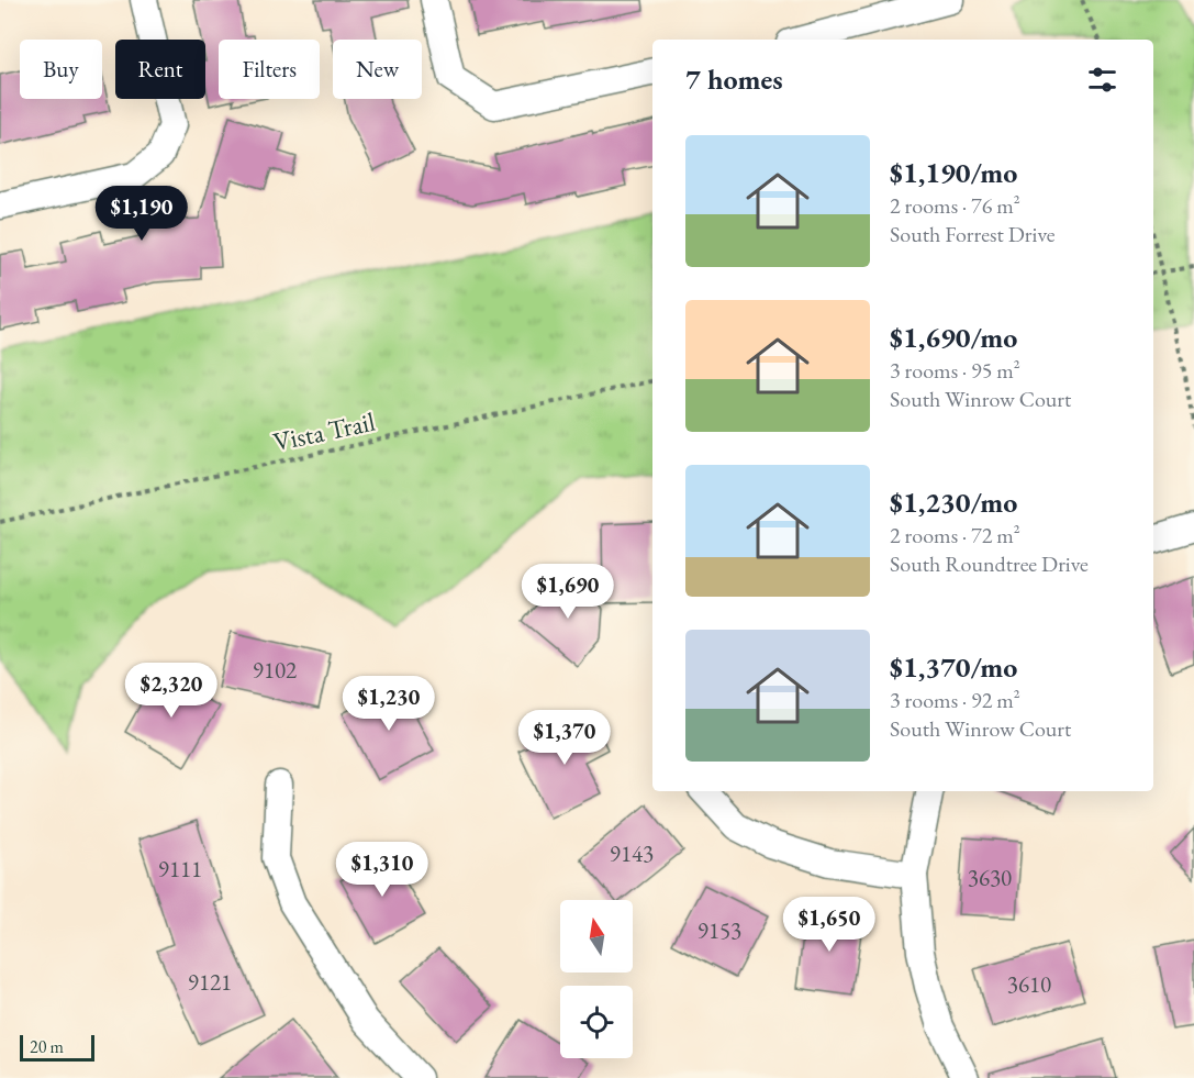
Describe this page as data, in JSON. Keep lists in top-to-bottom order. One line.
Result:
{"streets":{"path":["Vista Trail"]},"house_numbers":["9102","9143","9111","3630","9153","9121","3610"],"scale_bar":"20 m","north":"top","page":{"chip":["Buy","Rent","Filters","New"],"heading":"7 homes","list":[{"name":"$1,190/mo","note":"2 rooms · 76 m² · South Forrest Drive"},{"name":"$1,690/mo","note":"3 rooms · 95 m² · South Winrow Court"},{"name":"$1,230/mo","note":"2 rooms · 72 m² · South Roundtree Drive"},{"name":"$1,370/mo","note":"3 rooms · 92 m² · South Winrow Court"}],"price":["$1,190","$1,690","$2,320","$1,230","$1,370","$1,310","$1,650"],"scale":"20 m"}}
